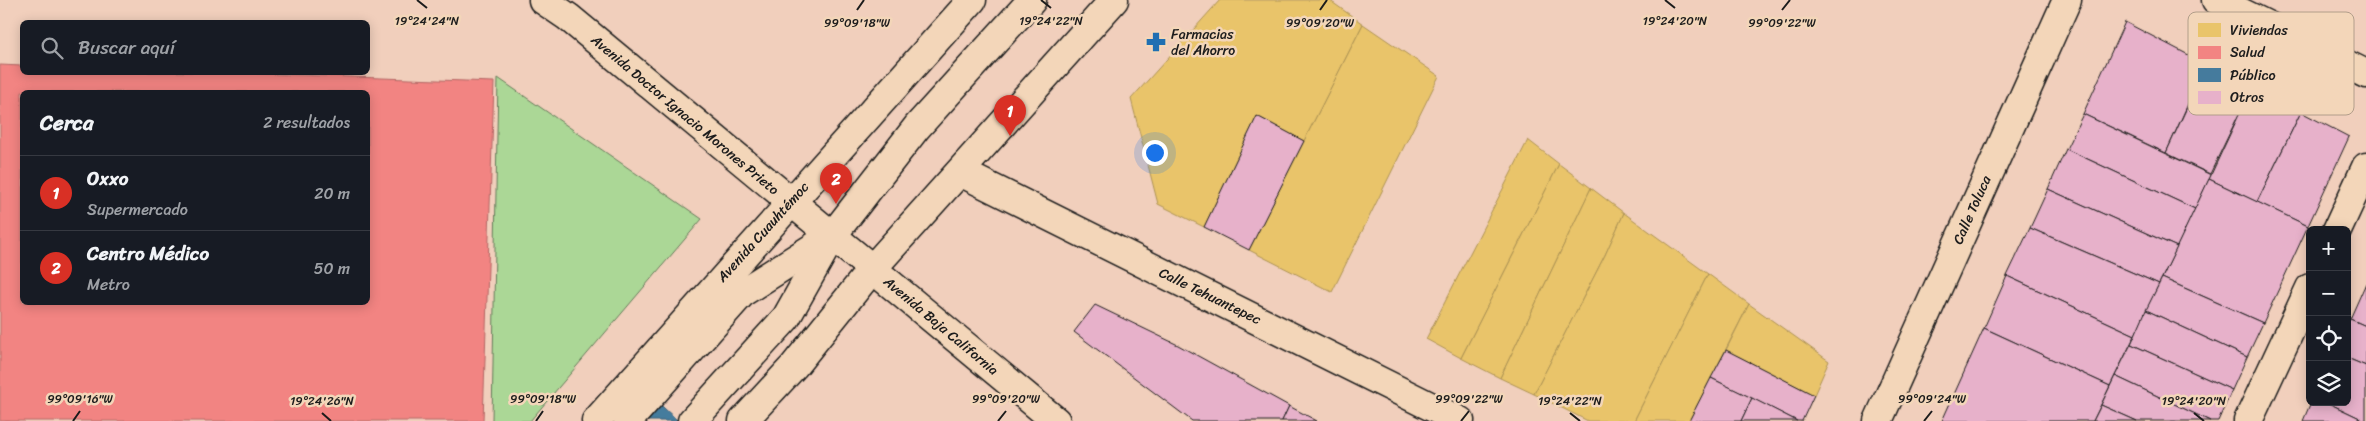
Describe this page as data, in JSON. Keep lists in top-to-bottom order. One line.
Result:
{"streets":{"main road":["Avenida Doctor Ignacio Morones Prieto","Calle Toluca","Avenida Cuauhtémoc","Calle Tehuantepec","Avenida Baja California"]},"crossings":[["Avenida Doctor Ignacio Morones Prieto","Avenida Cuauhtémoc"],["Avenida Doctor Ignacio Morones Prieto","Avenida Baja California"]],"places":{"pharmacy":["Farmacias del Ahorro"]},"legend":["Viviendas","Salud","Público","Otros"],"page":{"search":"Buscar aquí","heading":["Cerca","2 resultados"],"pins":["1","2"],"list":[{"mark":"1","name":"Oxxo","note":"Supermercado","value":"20 m"},{"mark":"2","name":"Centro Médico","note":"Metro","value":"50 m"}],"map_buttons":["+","−"]},"coordinates":["19°24'24\"N","19°24'22\"N","19°24'20\"N","99°09'18\"W","99°09'20\"W","99°09'22\"W","99°09'16\"W","99°09'24\"W","19°24'26\"N"]}
